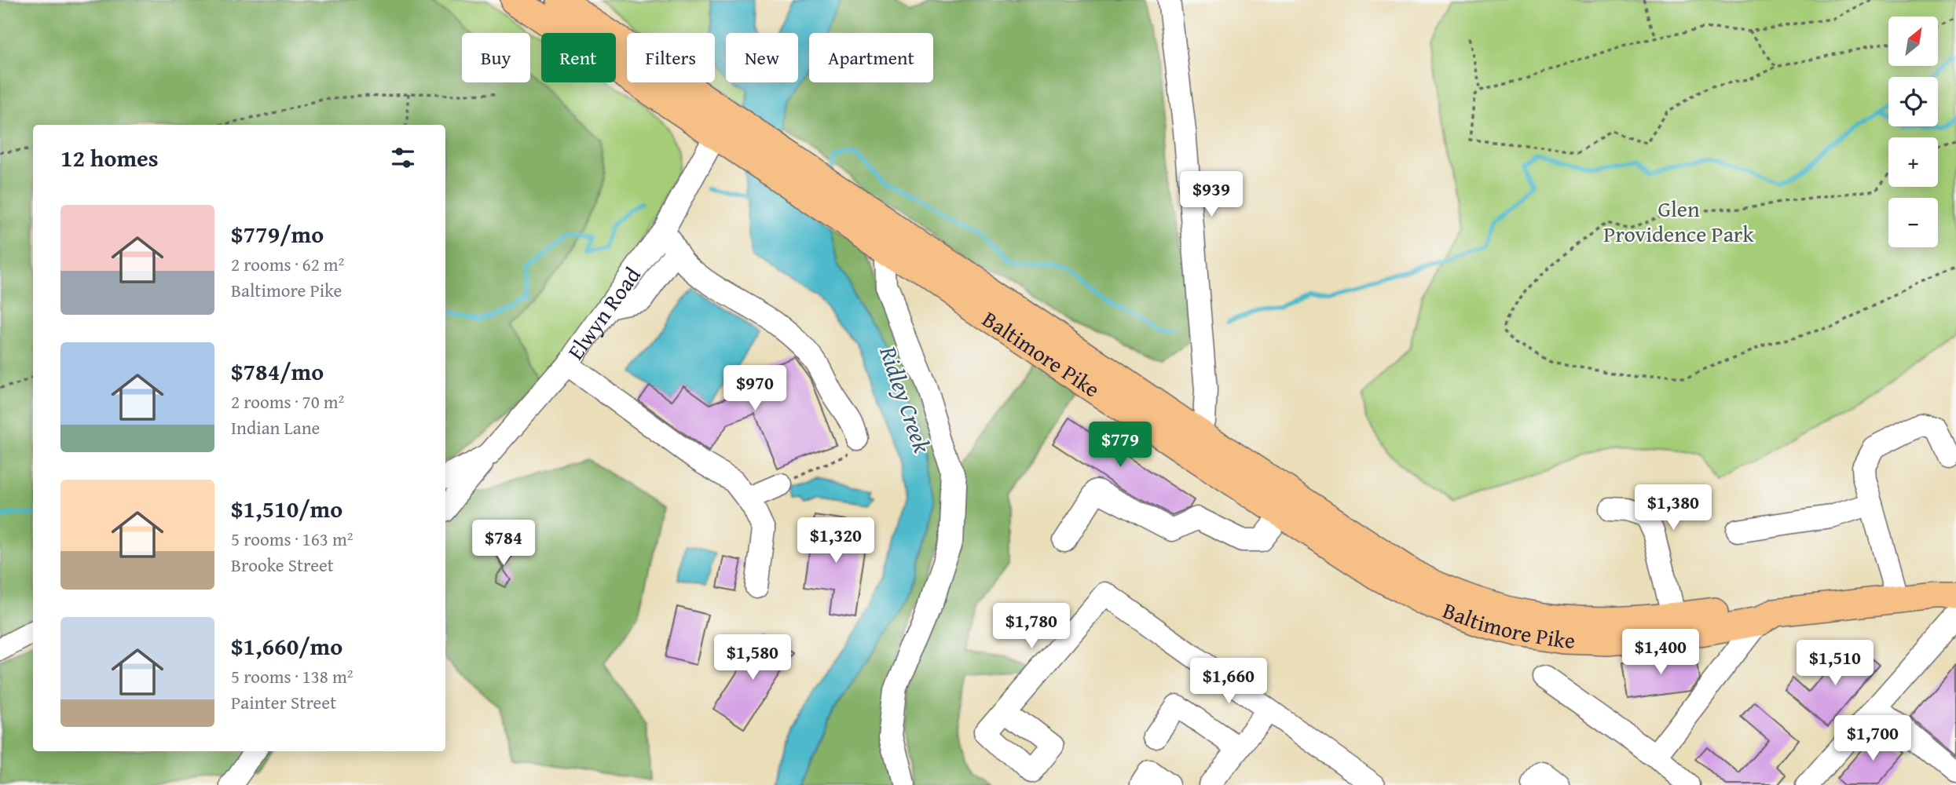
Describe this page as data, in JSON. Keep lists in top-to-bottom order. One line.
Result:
{"streets":{"main road":["Baltimore Pike"],"street":["Elwyn Road"]},"crossings":[["Elwyn Road","Baltimore Pike"]],"water":["Ridley Creek"],"parks":["Glen Providence Park"],"north":"top right","page":{"map_buttons":["+","−"],"chip":["Buy","Rent","Filters","New","Apartment"],"heading":"12 homes","price":["$939","$970","$779","$1,380","$1,320","$784","$1,780","$1,400","$1,580","$1,510","$1,660","$1,700"],"list":[{"name":"$779/mo","note":"2 rooms · 62 m² · Baltimore Pike"},{"name":"$784/mo","note":"2 rooms · 70 m² · Indian Lane"},{"name":"$1,510/mo","note":"5 rooms · 163 m² · Brooke Street"},{"name":"$1,660/mo","note":"5 rooms · 138 m² · Painter Street"}]}}
